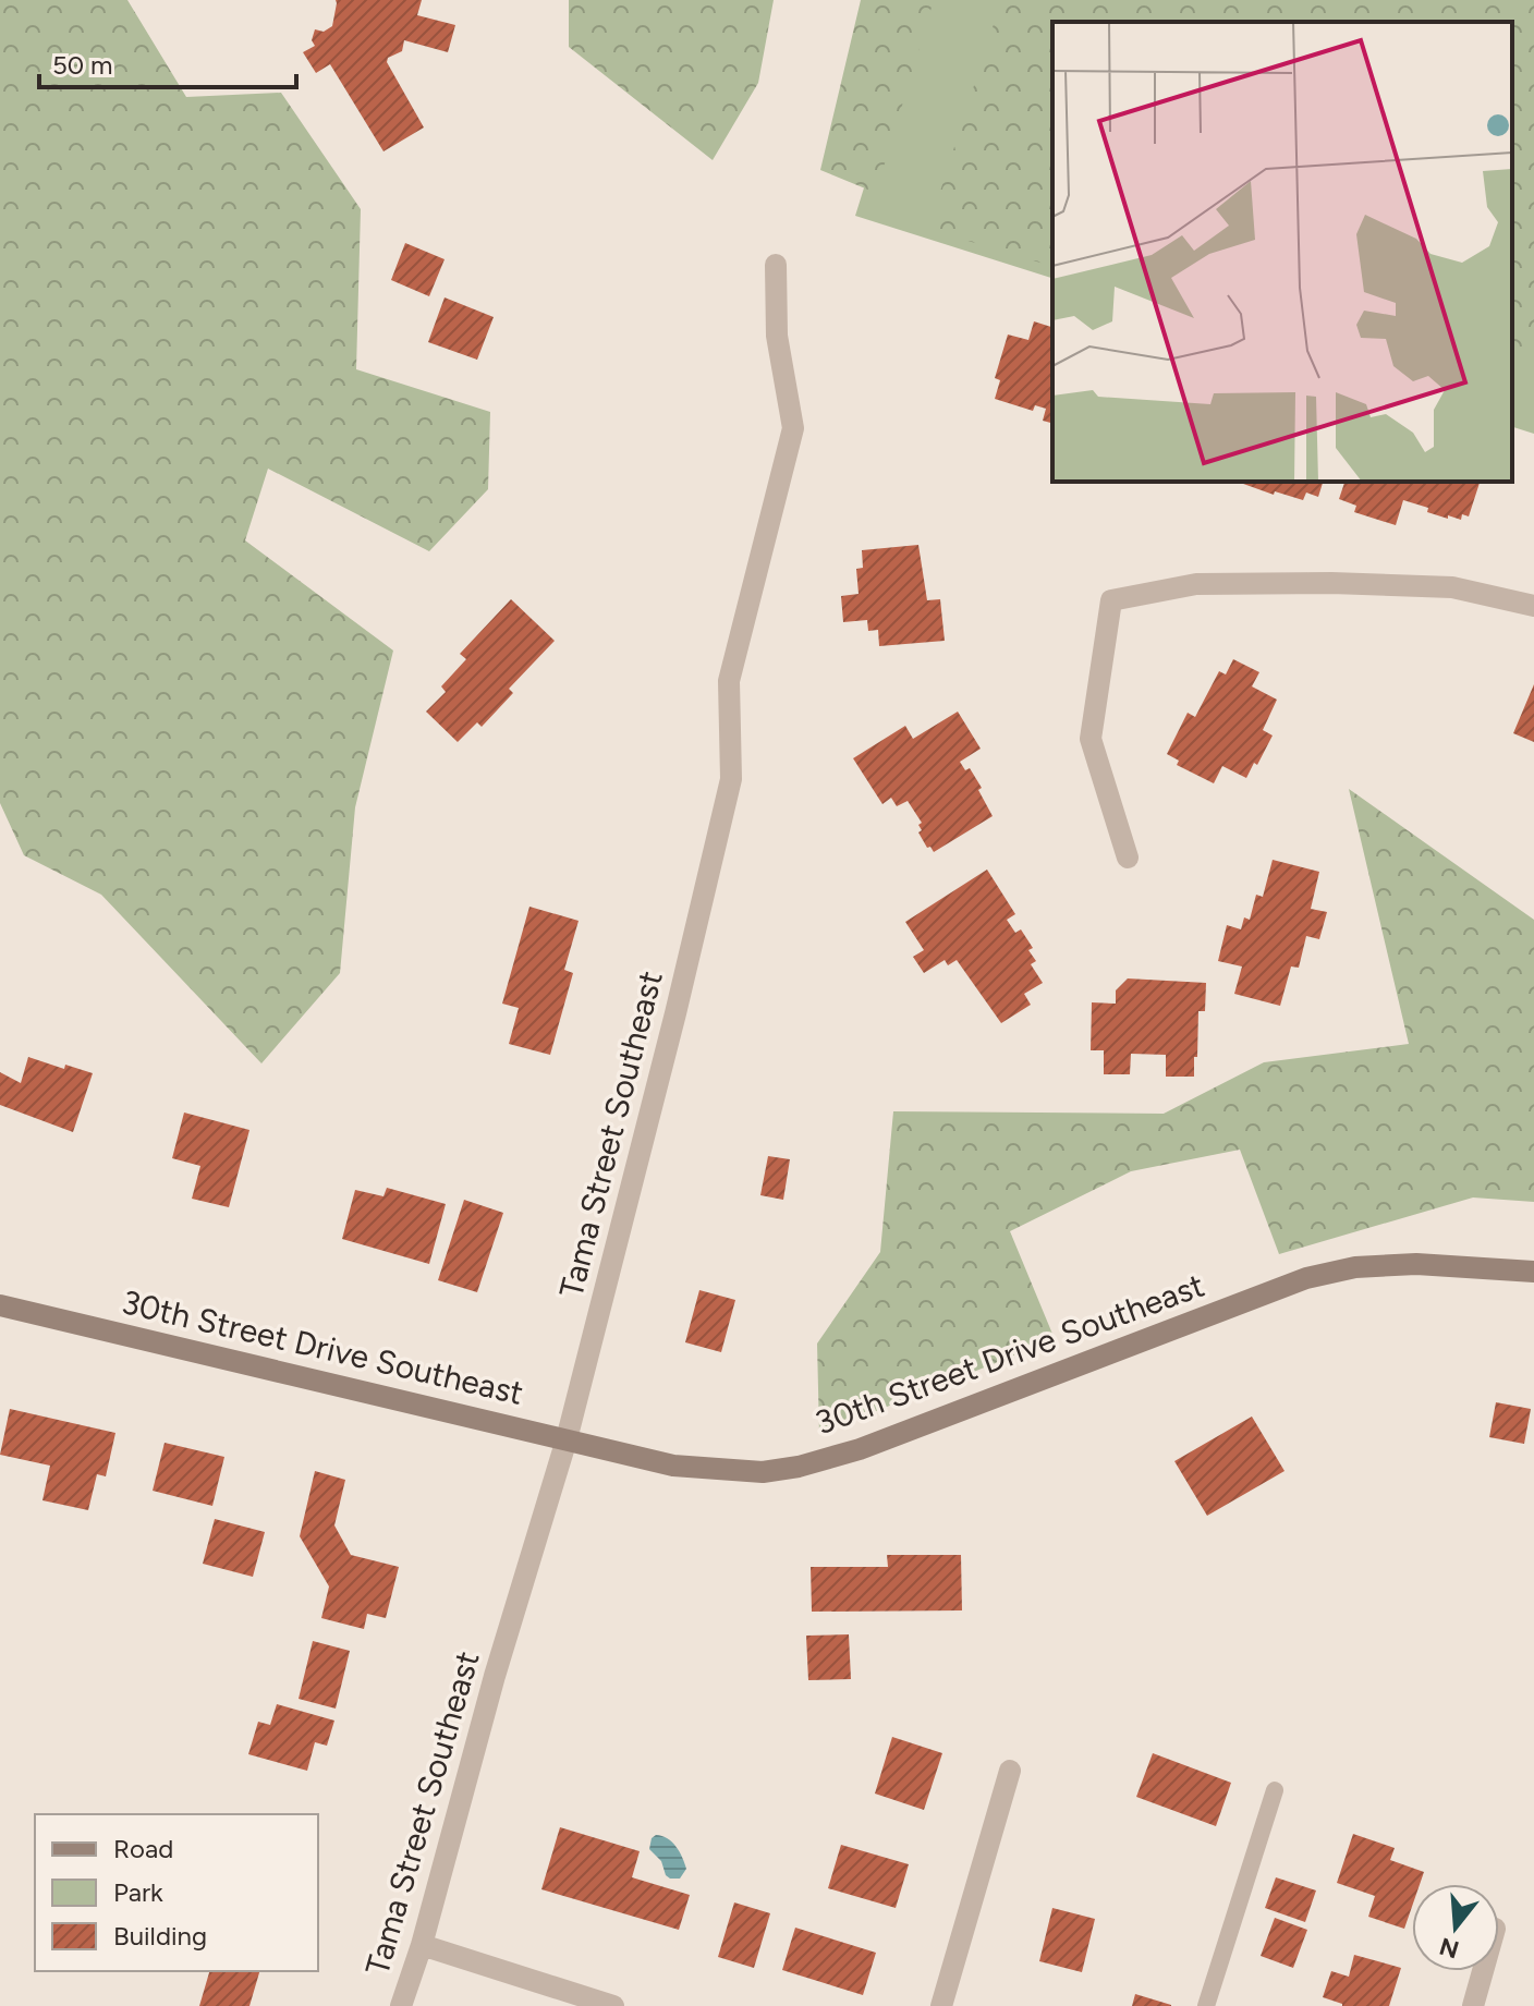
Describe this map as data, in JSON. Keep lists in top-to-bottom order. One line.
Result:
{"streets":{"main road":["30th Street Drive Southeast"],"street":["Tama Street Southeast"]},"crossings":[["Tama Street Southeast","30th Street Drive Southeast"]],"legend":["Road","Park","Building"],"scale_bar":"50 m","north":"bottom"}
